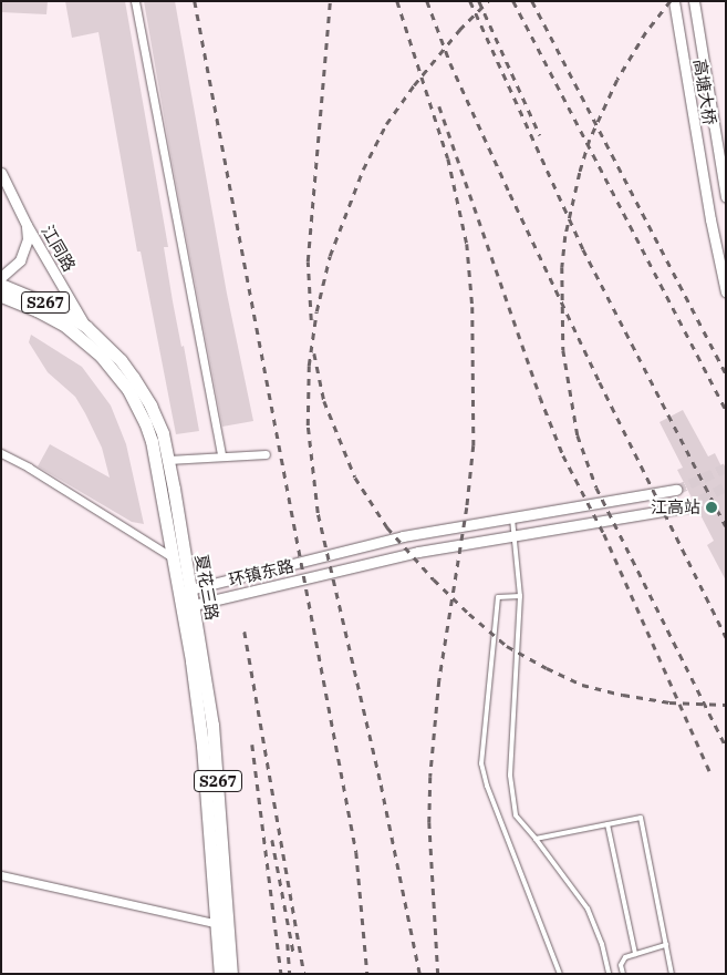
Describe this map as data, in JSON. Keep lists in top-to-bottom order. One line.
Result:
{"streets":{"main road":["S267","夏花三路"],"street":["高塘大桥","江同路","环镇东路"]},"crossings":[["江同路","夏花三路"],["环镇东路","夏花三路"]],"places":["江高站"]}
